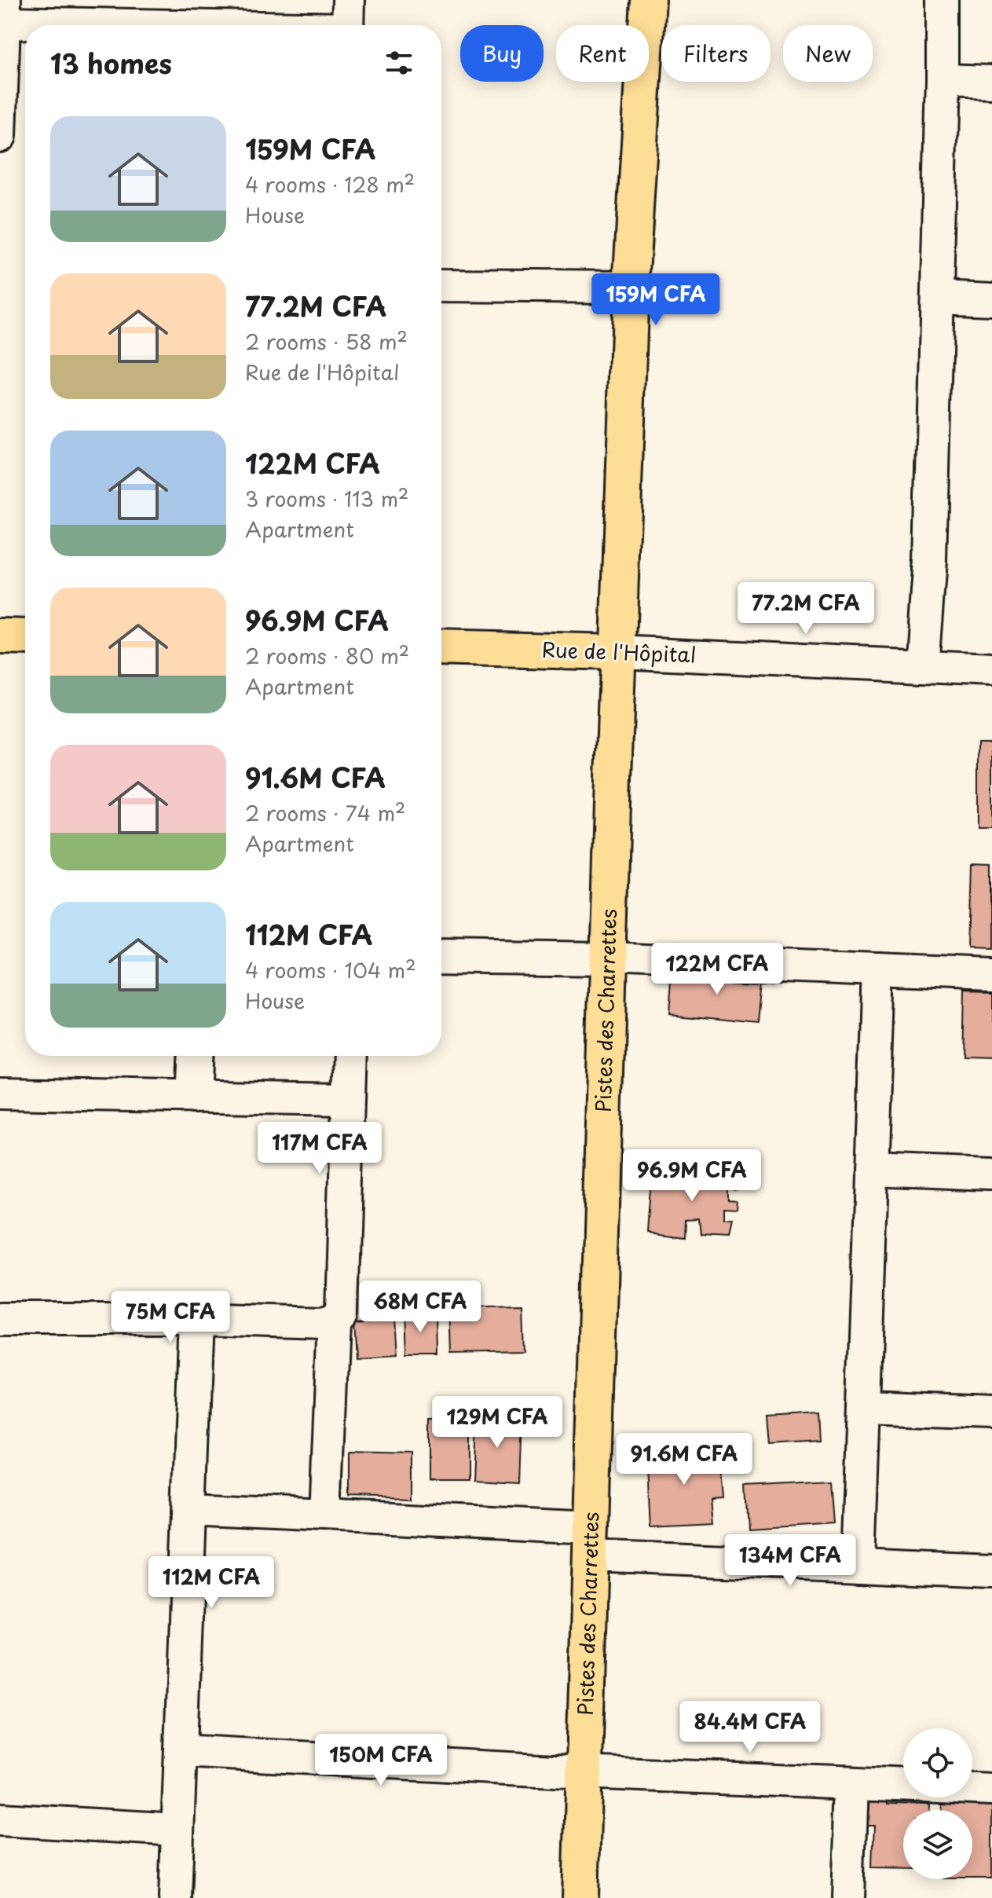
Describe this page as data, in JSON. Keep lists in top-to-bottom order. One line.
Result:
{"streets":{"main road":["Rue de l'Hôpital","Pistes des Charrettes"]},"crossings":[["Rue de l'Hôpital","Pistes des Charrettes"]],"page":{"chip":["Buy","Rent","Filters","New"],"heading":"13 homes","list":[{"name":"159M CFA","note":"4 rooms · 128 m² · House"},{"name":"77.2M CFA","note":"2 rooms · 58 m² · Rue de l'Hôpital"},{"name":"122M CFA","note":"3 rooms · 113 m² · Apartment"},{"name":"96.9M CFA","note":"2 rooms · 80 m² · Apartment"},{"name":"91.6M CFA","note":"2 rooms · 74 m² · Apartment"},{"name":"112M CFA","note":"4 rooms · 104 m² · House"}],"price":["159M CFA","77.2M CFA","122M CFA","117M CFA","96.9M CFA","68M CFA","75M CFA","129M CFA","91.6M CFA","134M CFA","112M CFA","84.4M CFA","150M CFA"]}}
